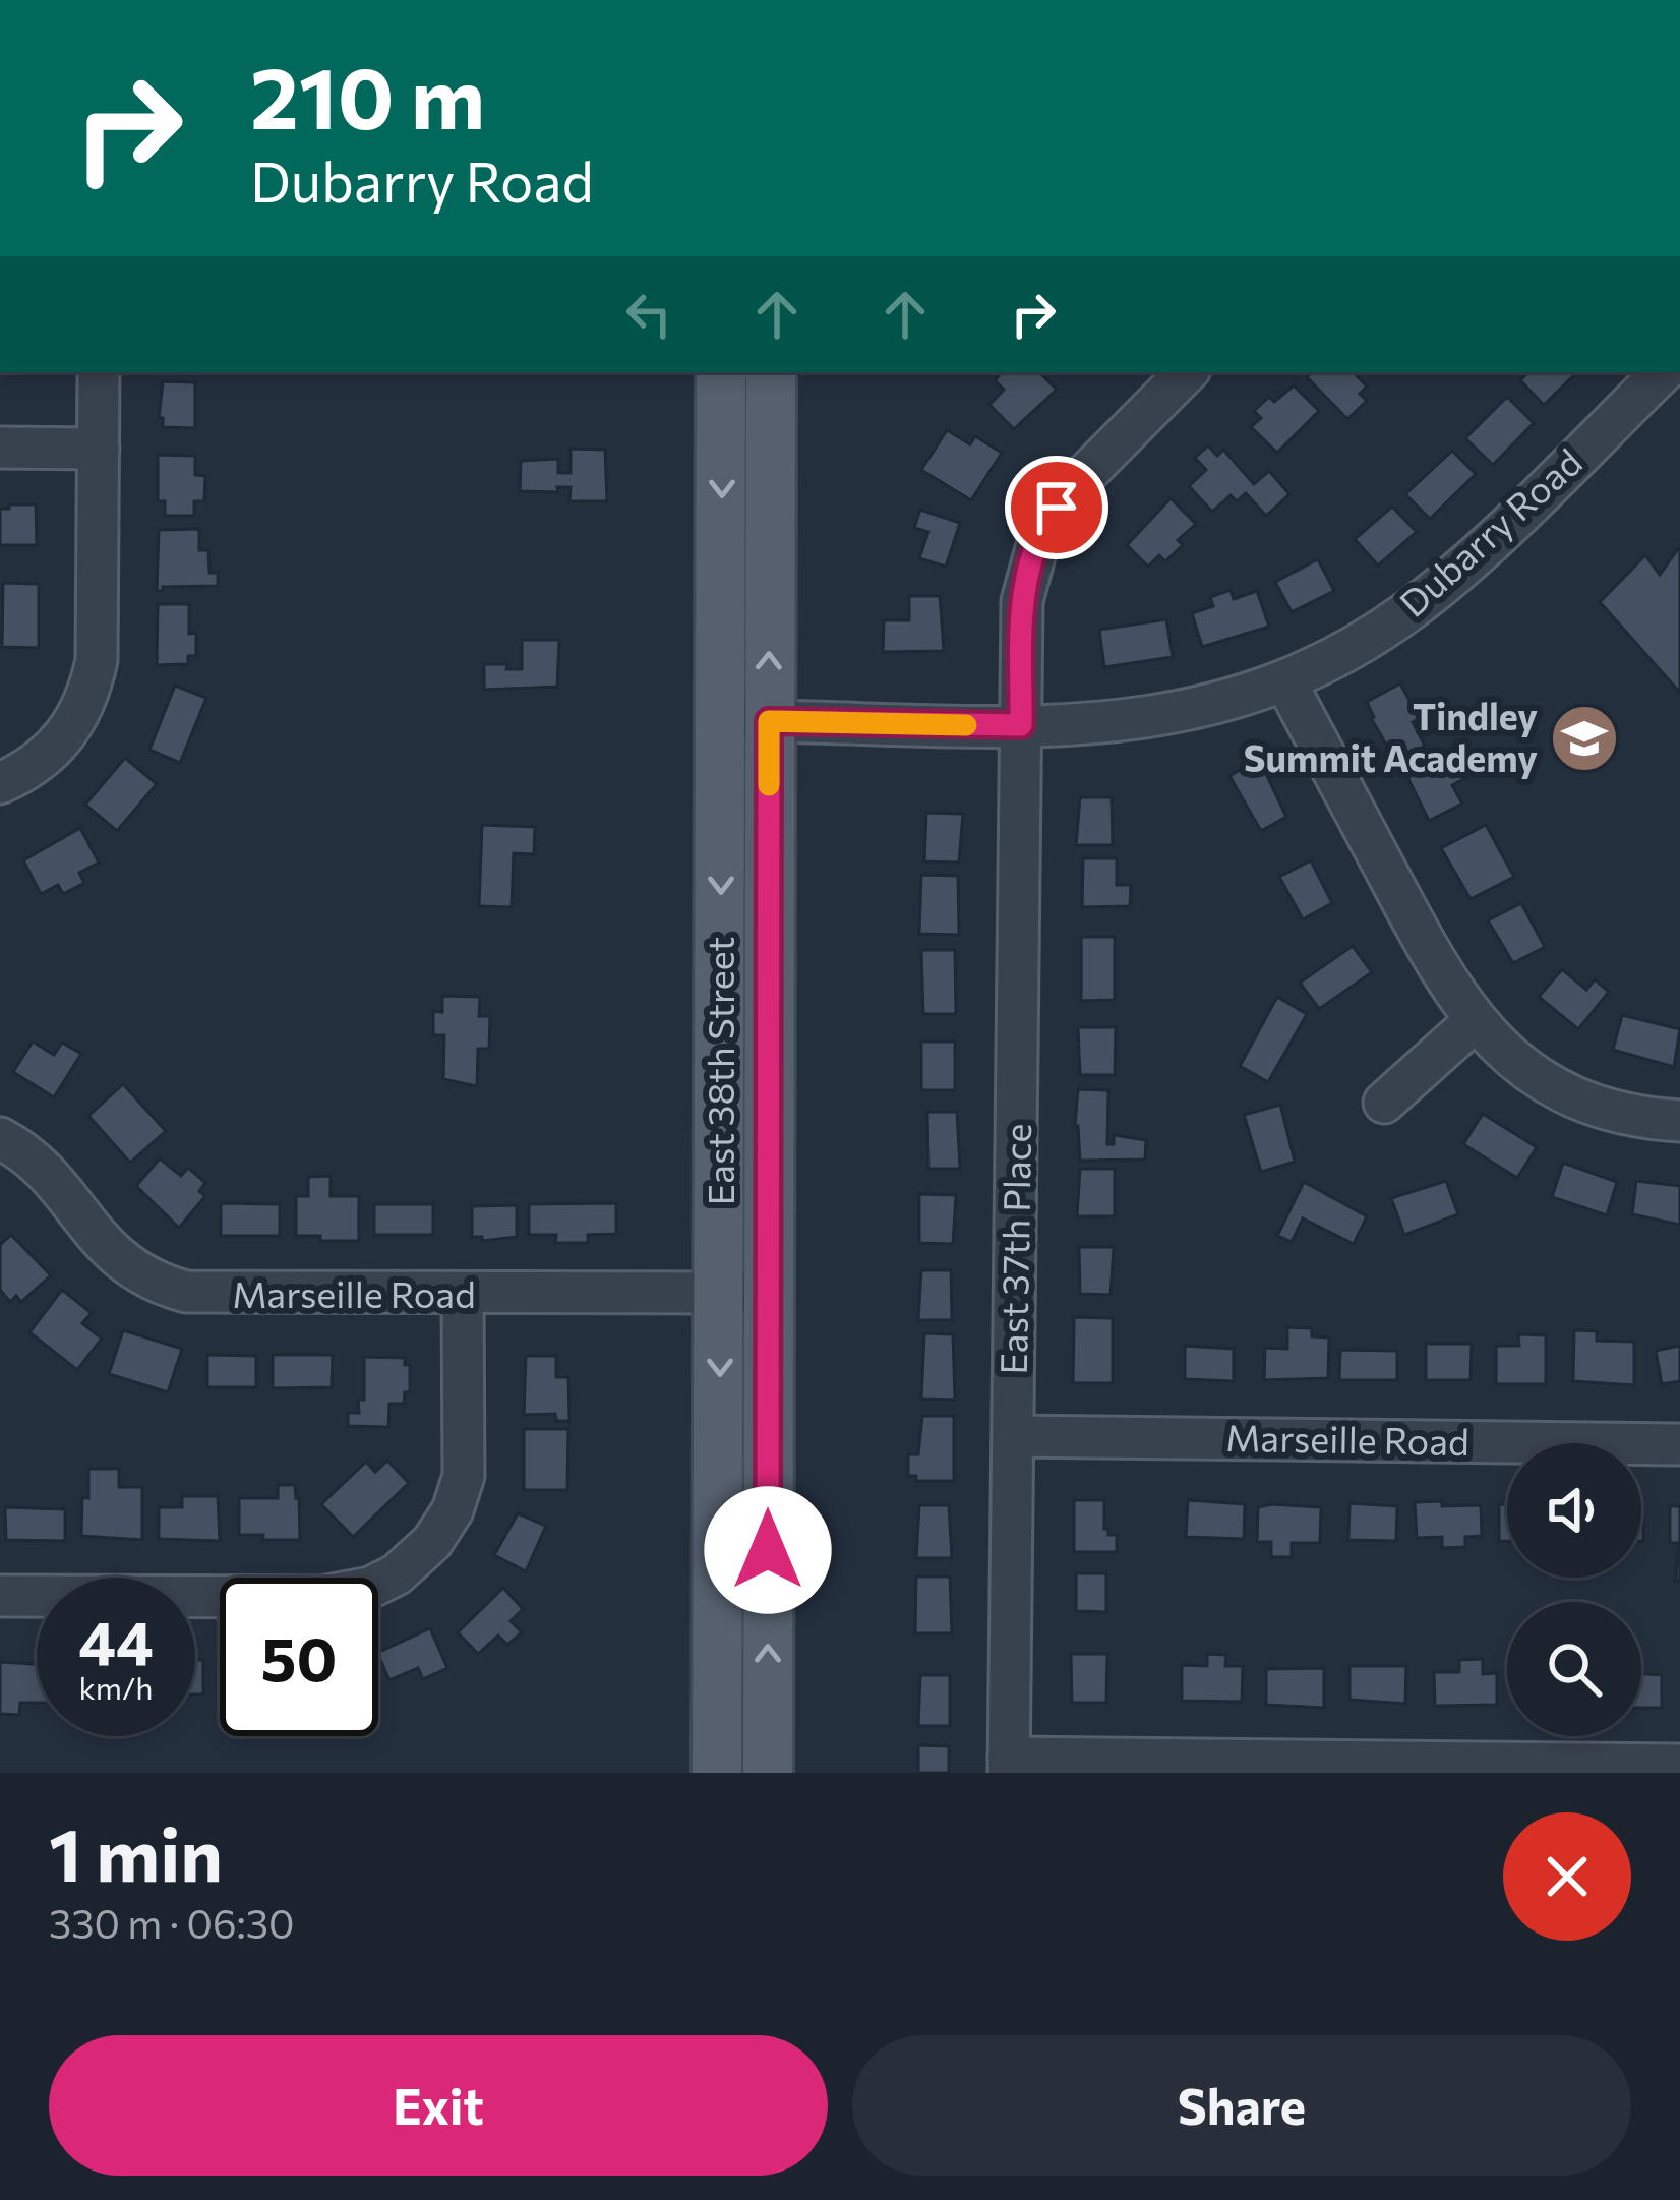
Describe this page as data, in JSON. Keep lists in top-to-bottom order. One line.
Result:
{"streets":{"main road":["East 38th Street"],"street":["Dubarry Road","East 37th Place","Marseille Road"]},"crossings":[["Dubarry Road","East 38th Street"],["Dubarry Road","East 37th Place"],["East 38th Street","Marseille Road"],["East 37th Place","Marseille Road"]],"places":{"school or university":["Tindley Summit Academy"]},"page":{"turn":["210 m","Dubarry Road"],"speed":"44 km/h","limit":"50","heading":["1 min","330 m · 06:30"],"buttons":["Exit","Share"]}}
